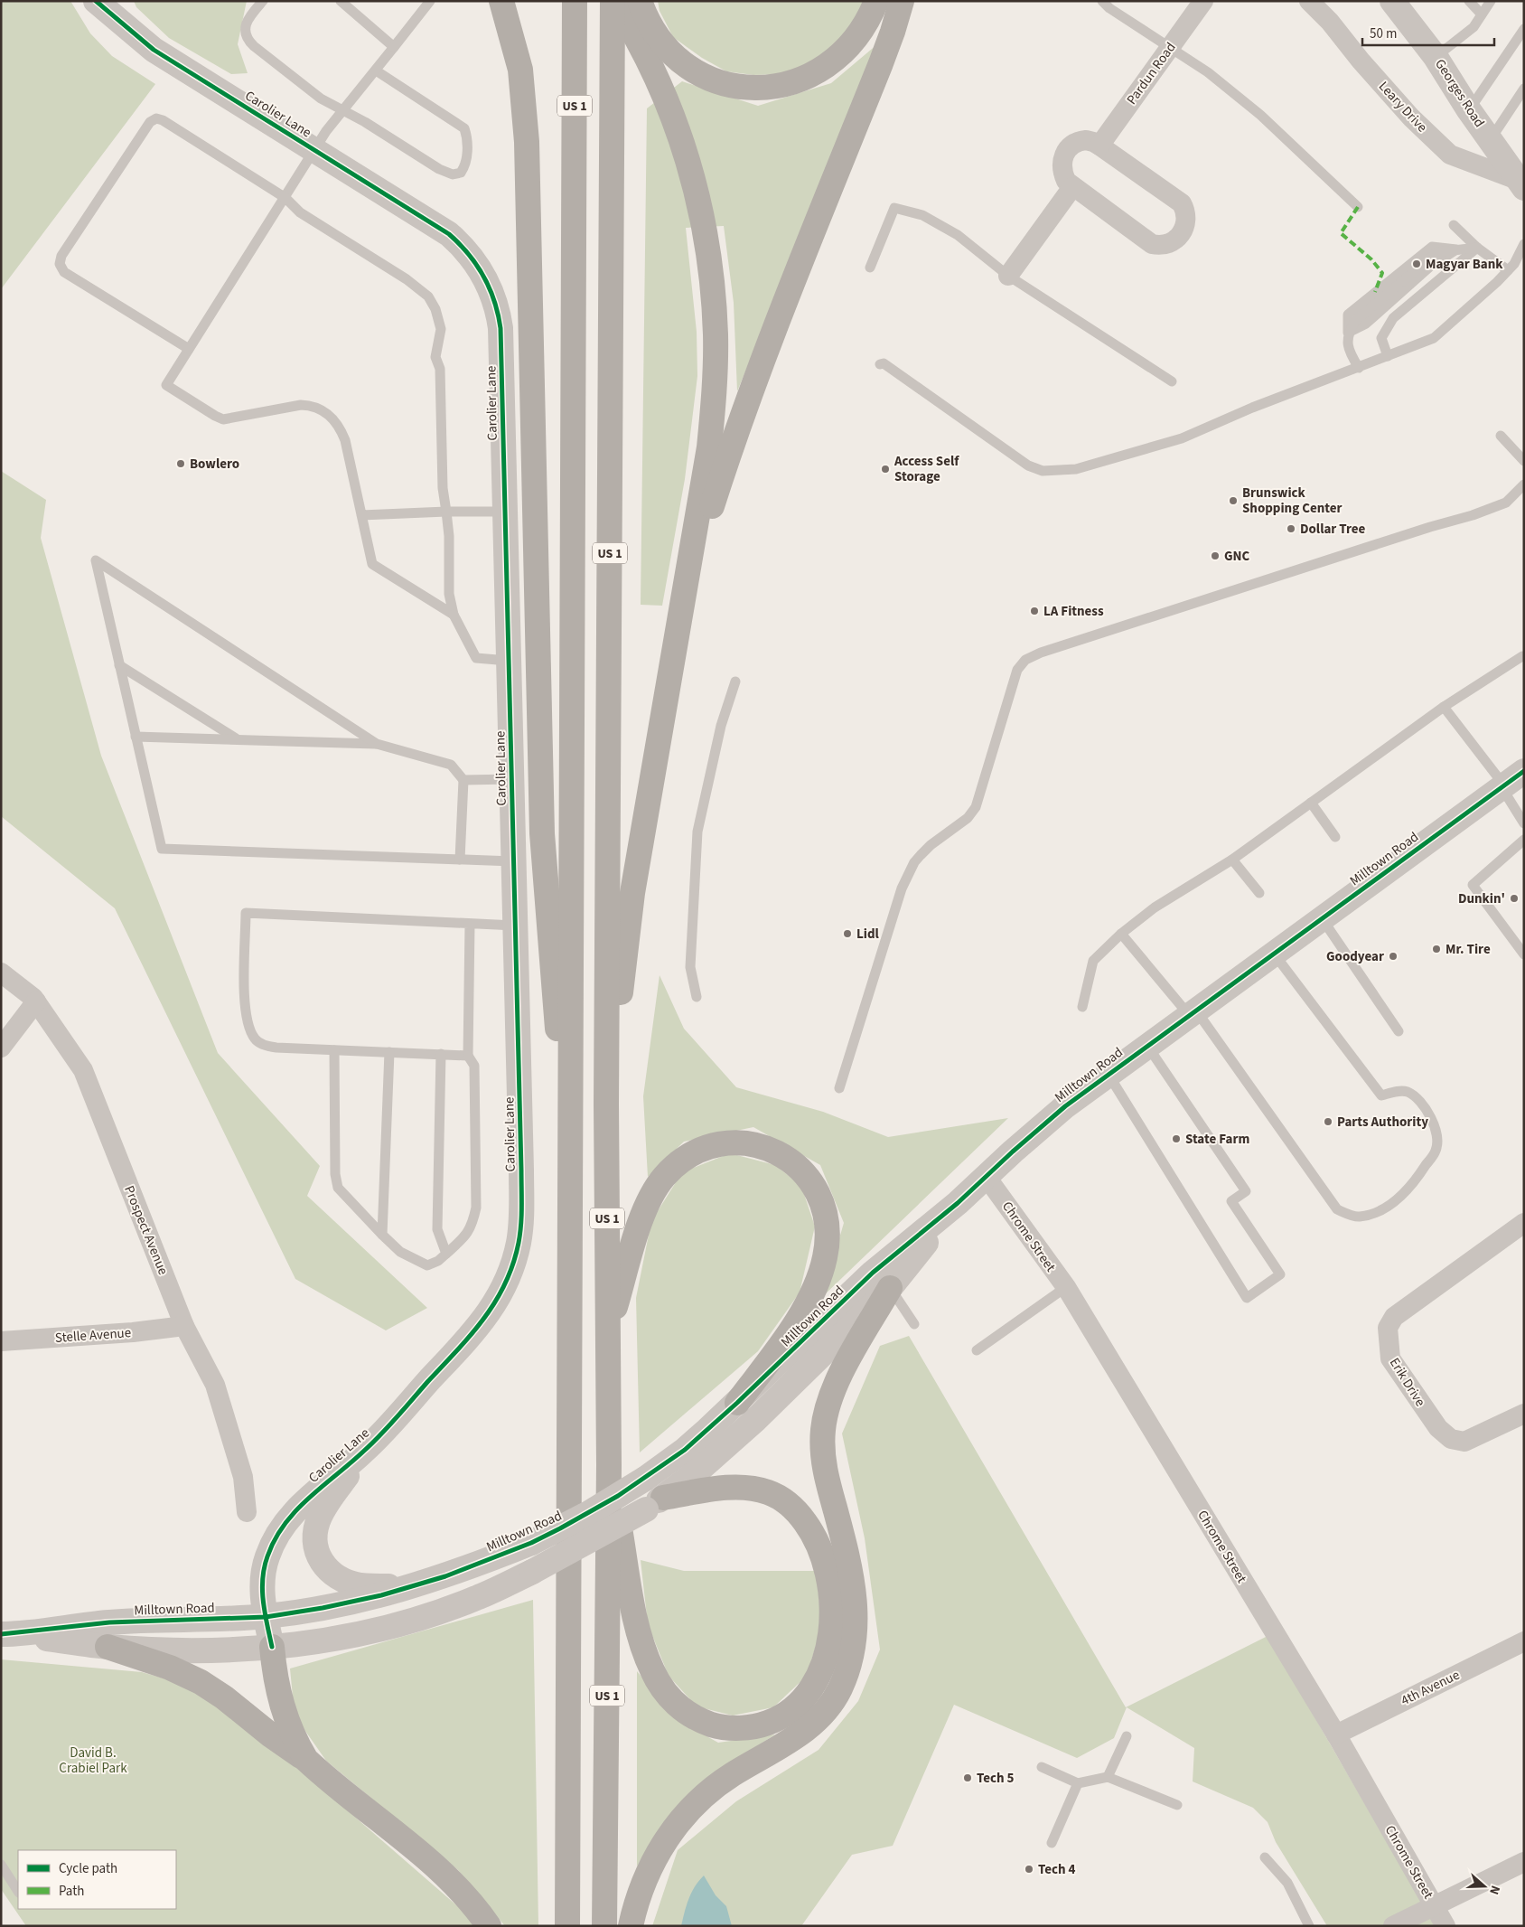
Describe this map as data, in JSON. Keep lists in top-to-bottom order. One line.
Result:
{"streets":{"highway":["US 1"],"street":["Pardun Road","Georges Road","Leary Drive","Carolier Lane","Milltown Road","Prospect Avenue","Chrome Street","Stelle Avenue","Erik Drive","4th Avenue"]},"crossings":[["Georges Road","Leary Drive"],["Carolier Lane","Milltown Road"],["Milltown Road","Chrome Street"],["Prospect Avenue","Stelle Avenue"],["Chrome Street","4th Avenue"]],"parks":["David B. Crabiel Park"],"places":["Magyar Bank","Bowlero","Access Self Storage","Brunswick Shopping Center","Dollar Tree","GNC","LA Fitness","Dunkin'","Lidl","Mr. Tire","Goodyear","Parts Authority","State Farm","Tech 5","Tech 4"],"legend":["Cycle path","Path"],"scale_bar":"50 m","north":"right"}
